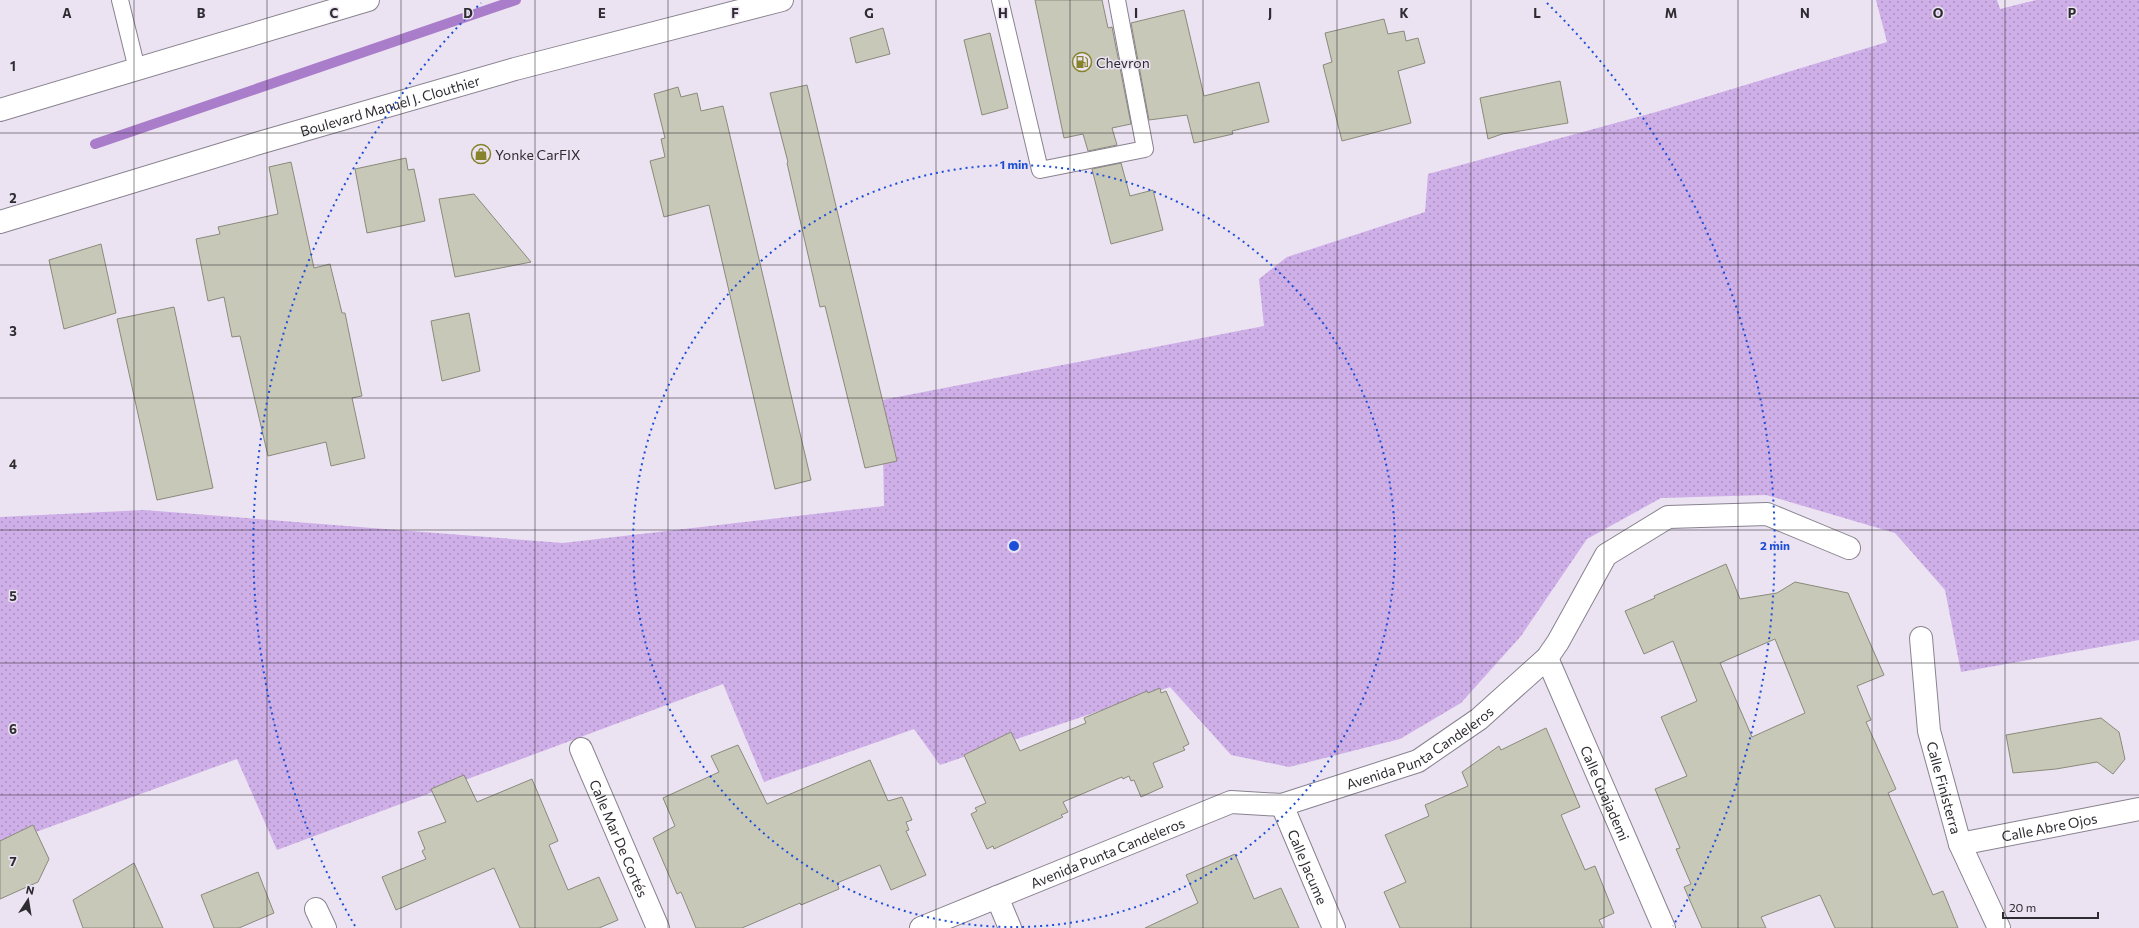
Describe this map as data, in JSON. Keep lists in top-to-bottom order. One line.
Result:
{"streets":{"street":["Boulevard Manuel J. Clouthier","Avenida Punta Candeleros","Calle Finisterra","Calle Guajademi","Calle Abre Ojos","Calle Mar De Cortés","Calle Jacume"]},"crossings":[["Avenida Punta Candeleros","Calle Guajademi"],["Avenida Punta Candeleros","Calle Jacume"],["Calle Finisterra","Calle Abre Ojos"]],"places":{"fuel station":["Chevron"],"shop":["Yonke CarFIX"]},"scale_bar":"20 m","north":"top","grid":{"columns":["A","B","C","D","E","F","G","H","I","J","K","L","M","N","O","P"],"rows":["1","2","3","4","5","6","7"]},"rings":["1 min","2 min"]}
